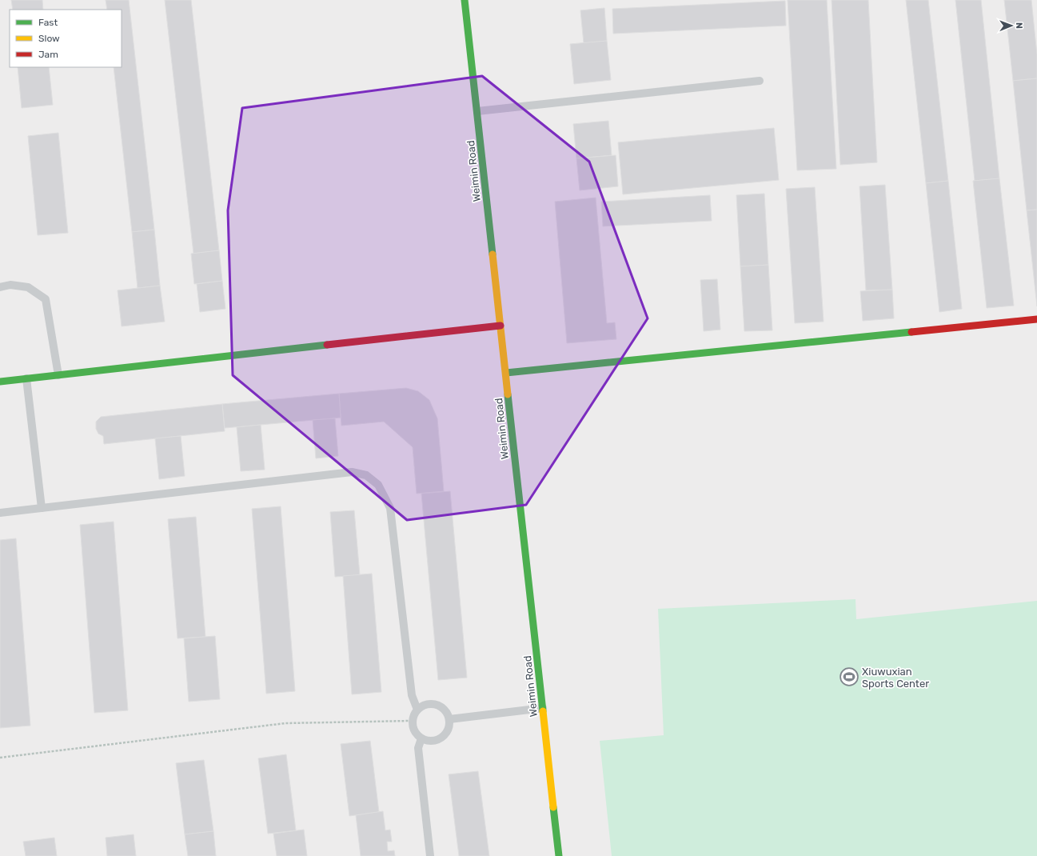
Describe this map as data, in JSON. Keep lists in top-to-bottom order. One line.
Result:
{"streets":{"street":["Weimin Road"]},"places":{"sports":["Xiuwuxian Sports Center"]},"legend":["Fast","Slow","Jam"],"north":"right"}
